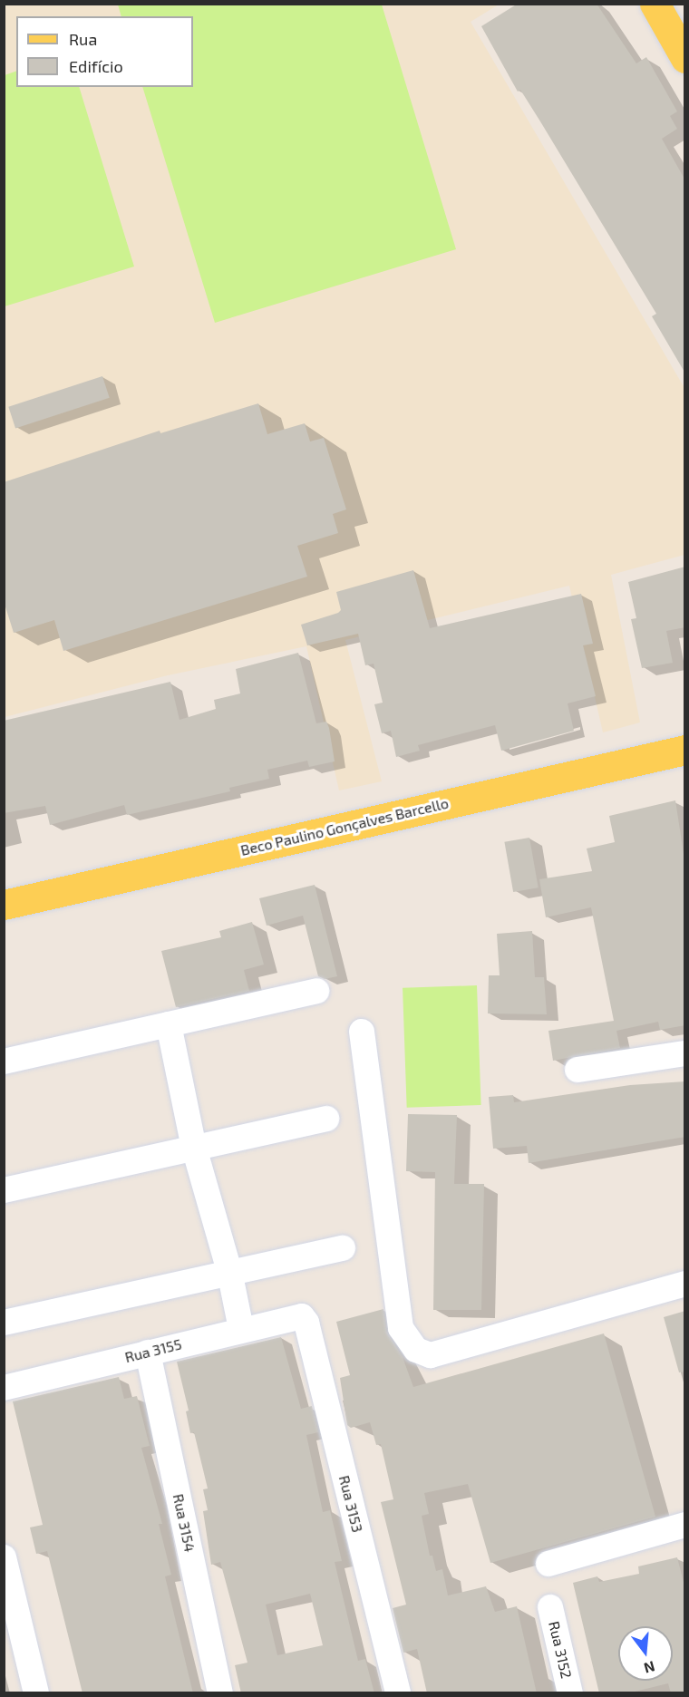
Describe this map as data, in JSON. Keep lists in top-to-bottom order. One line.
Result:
{"streets":{"main road":["Beco Paulino Gonçalves Barcello"],"street":["Rua 3155","Rua 3153","Rua 3154","Rua 3152"]},"crossings":[["Rua 3155","Rua 3153"],["Rua 3155","Rua 3154"]],"legend":["Rua","Edifício"],"north":"bottom"}
